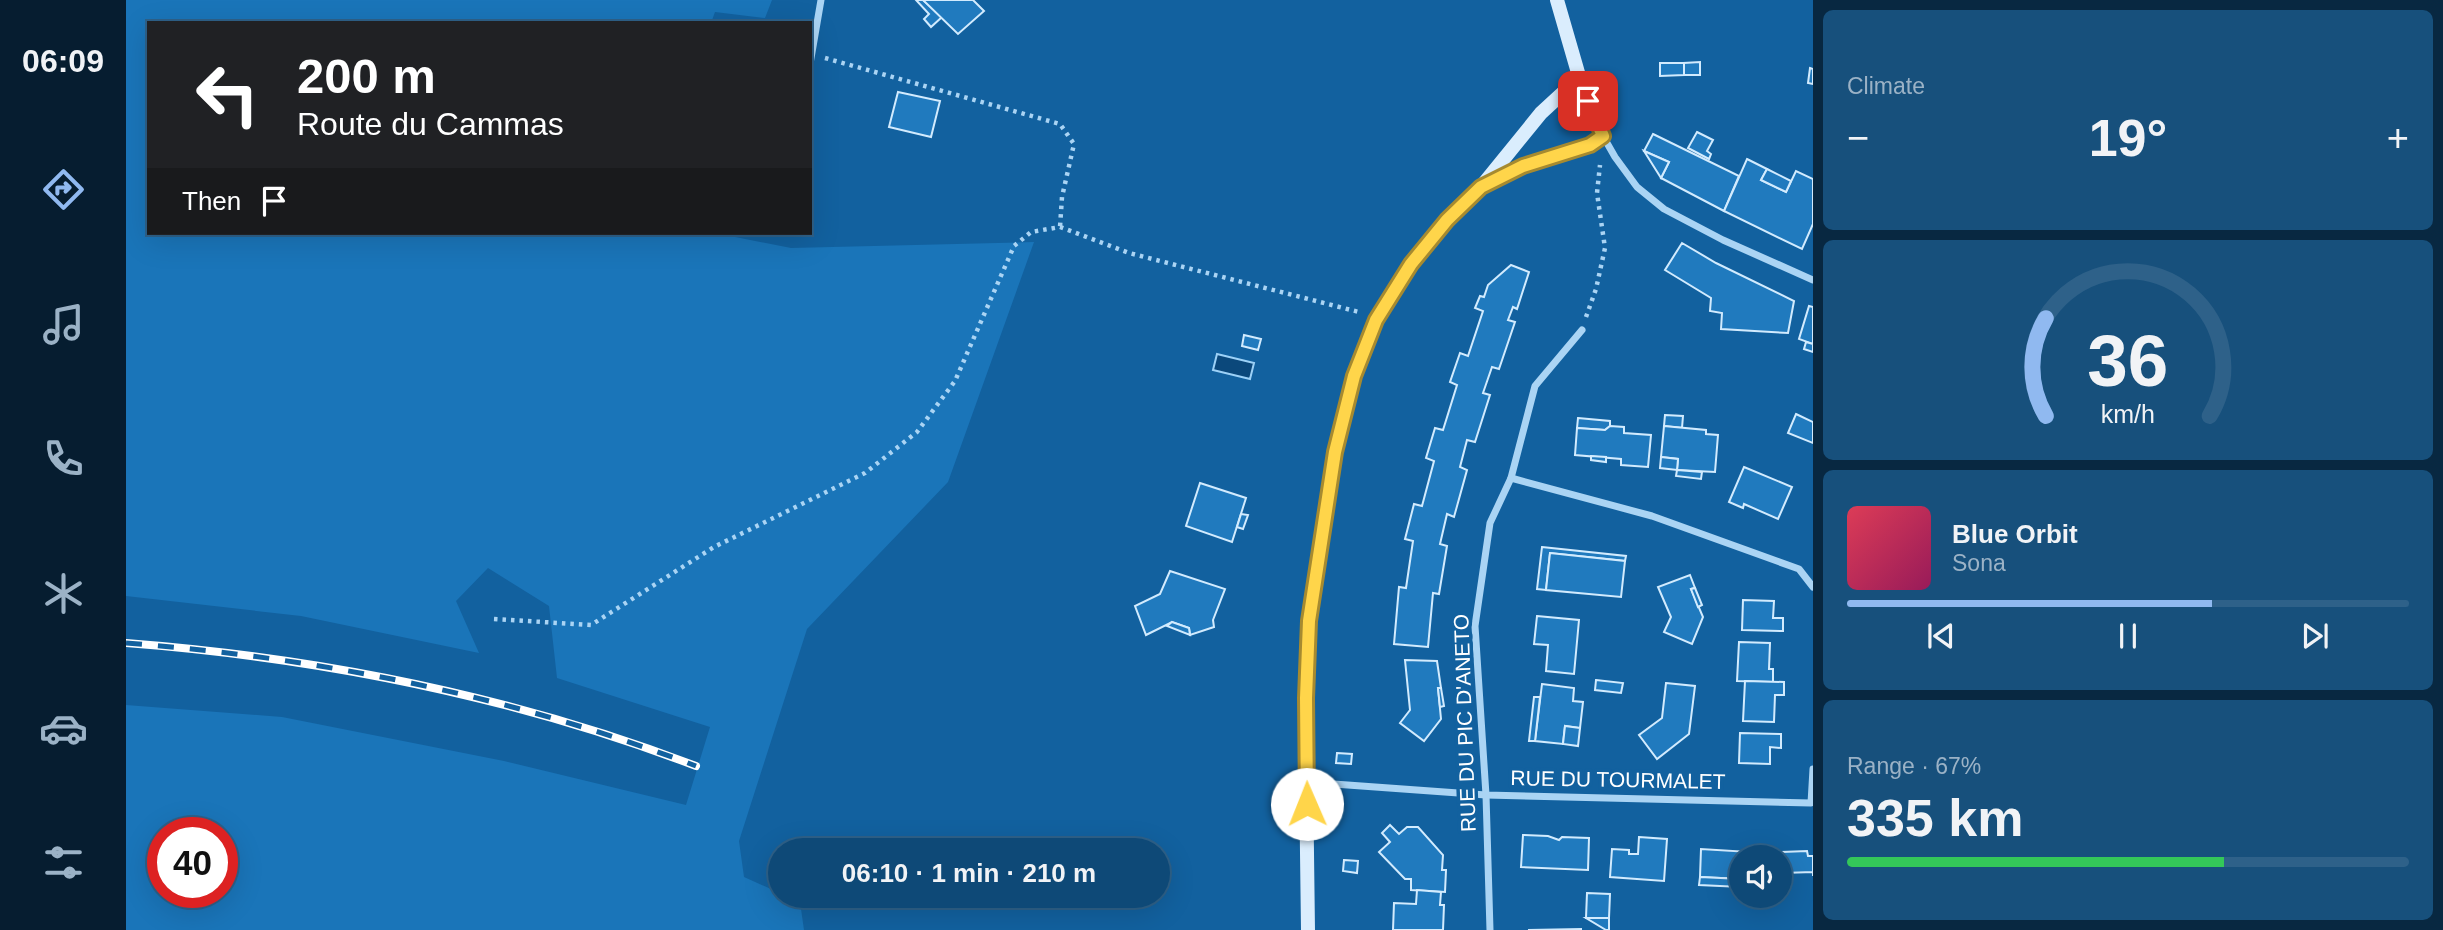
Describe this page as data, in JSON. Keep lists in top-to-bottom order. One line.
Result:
{"streets":{"street":["RUE DU PIC D'ANETO","RUE DU TOURMALET"]},"crossings":[["RUE DU PIC D'ANETO","RUE DU TOURMALET"]],"page":{"tabs":"06:09","tile":["Climate",["Range · 67%","335 km"]],"turn":["200 m","Route du Cammas"],"heat":["−","19°","+"],"then":"Then","song":["Blue Orbit","Sona"],"limit":"40","trip":"06:10 · 1 min · 210 m","gauge":["36","km/h"]}}
